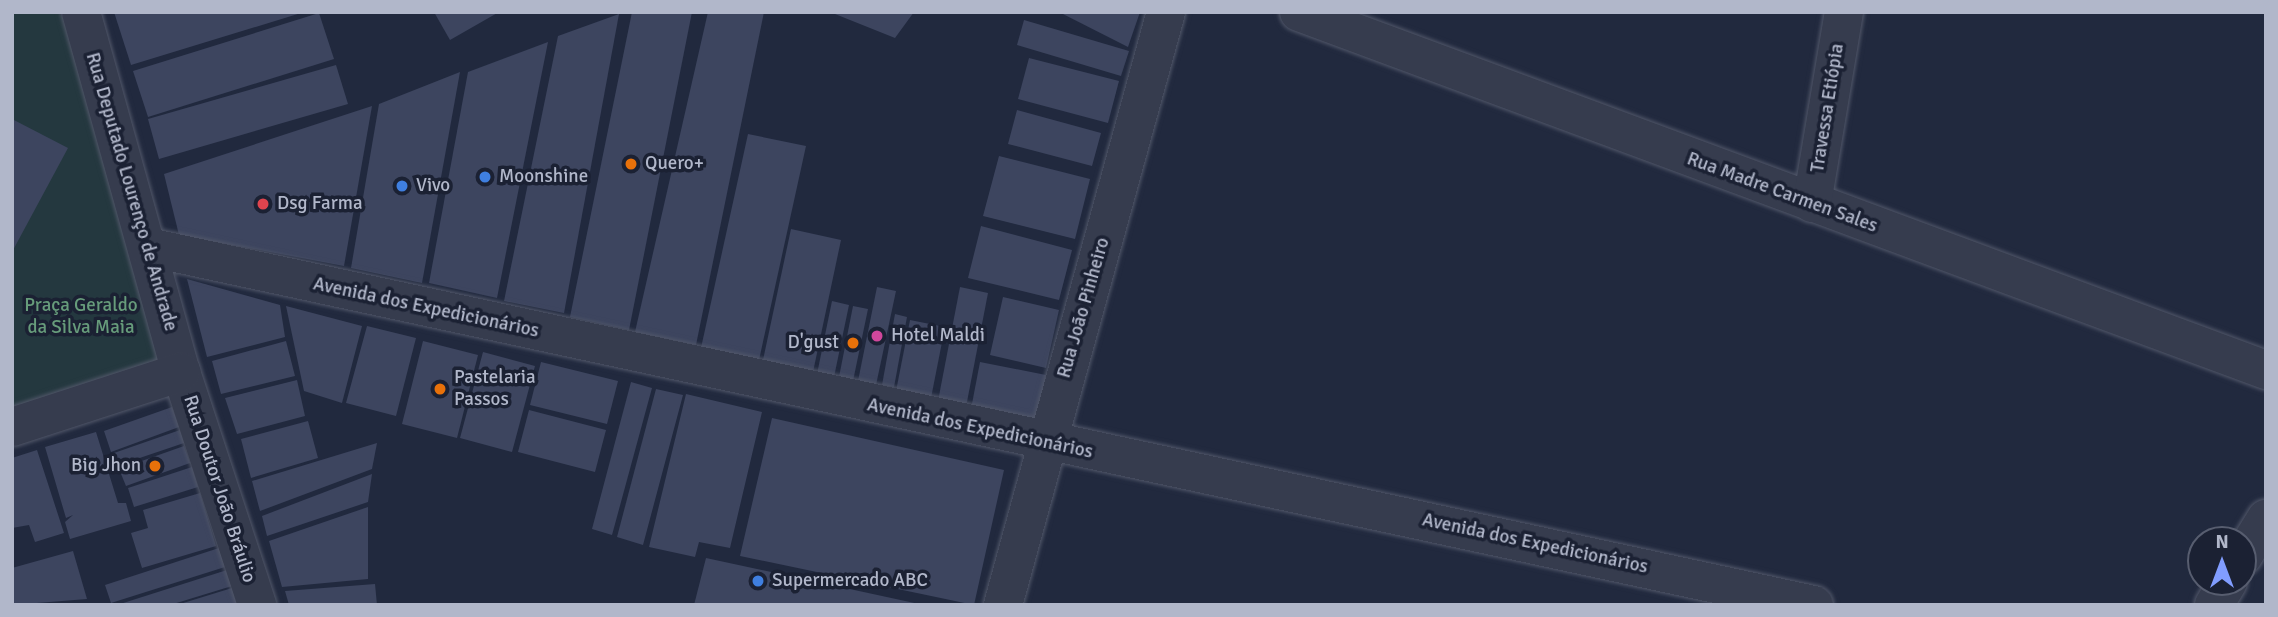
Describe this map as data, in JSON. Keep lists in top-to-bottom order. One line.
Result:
{"streets":{"street":["Travessa Etiópia","Rua Deputado Lourenço de Andrade","Rua Madre Carmen Sales","Avenida dos Expedicionários","Rua João Pinheiro","Rua Doutor João Bráulio"]},"crossings":[["Travessa Etiópia","Rua Madre Carmen Sales"],["Rua Deputado Lourenço de Andrade","Avenida dos Expedicionários"],["Rua Deputado Lourenço de Andrade","Rua Doutor João Bráulio"],["Avenida dos Expedicionários","Rua João Pinheiro"]],"parks":["Praça Geraldo da Silva Maia"],"places":["Quero+","Moonshine","Vivo","Dsg Farma","Hotel Maldi","D'gust","Pastelaria Passos","Big Jhon","Supermercado ABC"],"north":"top"}
